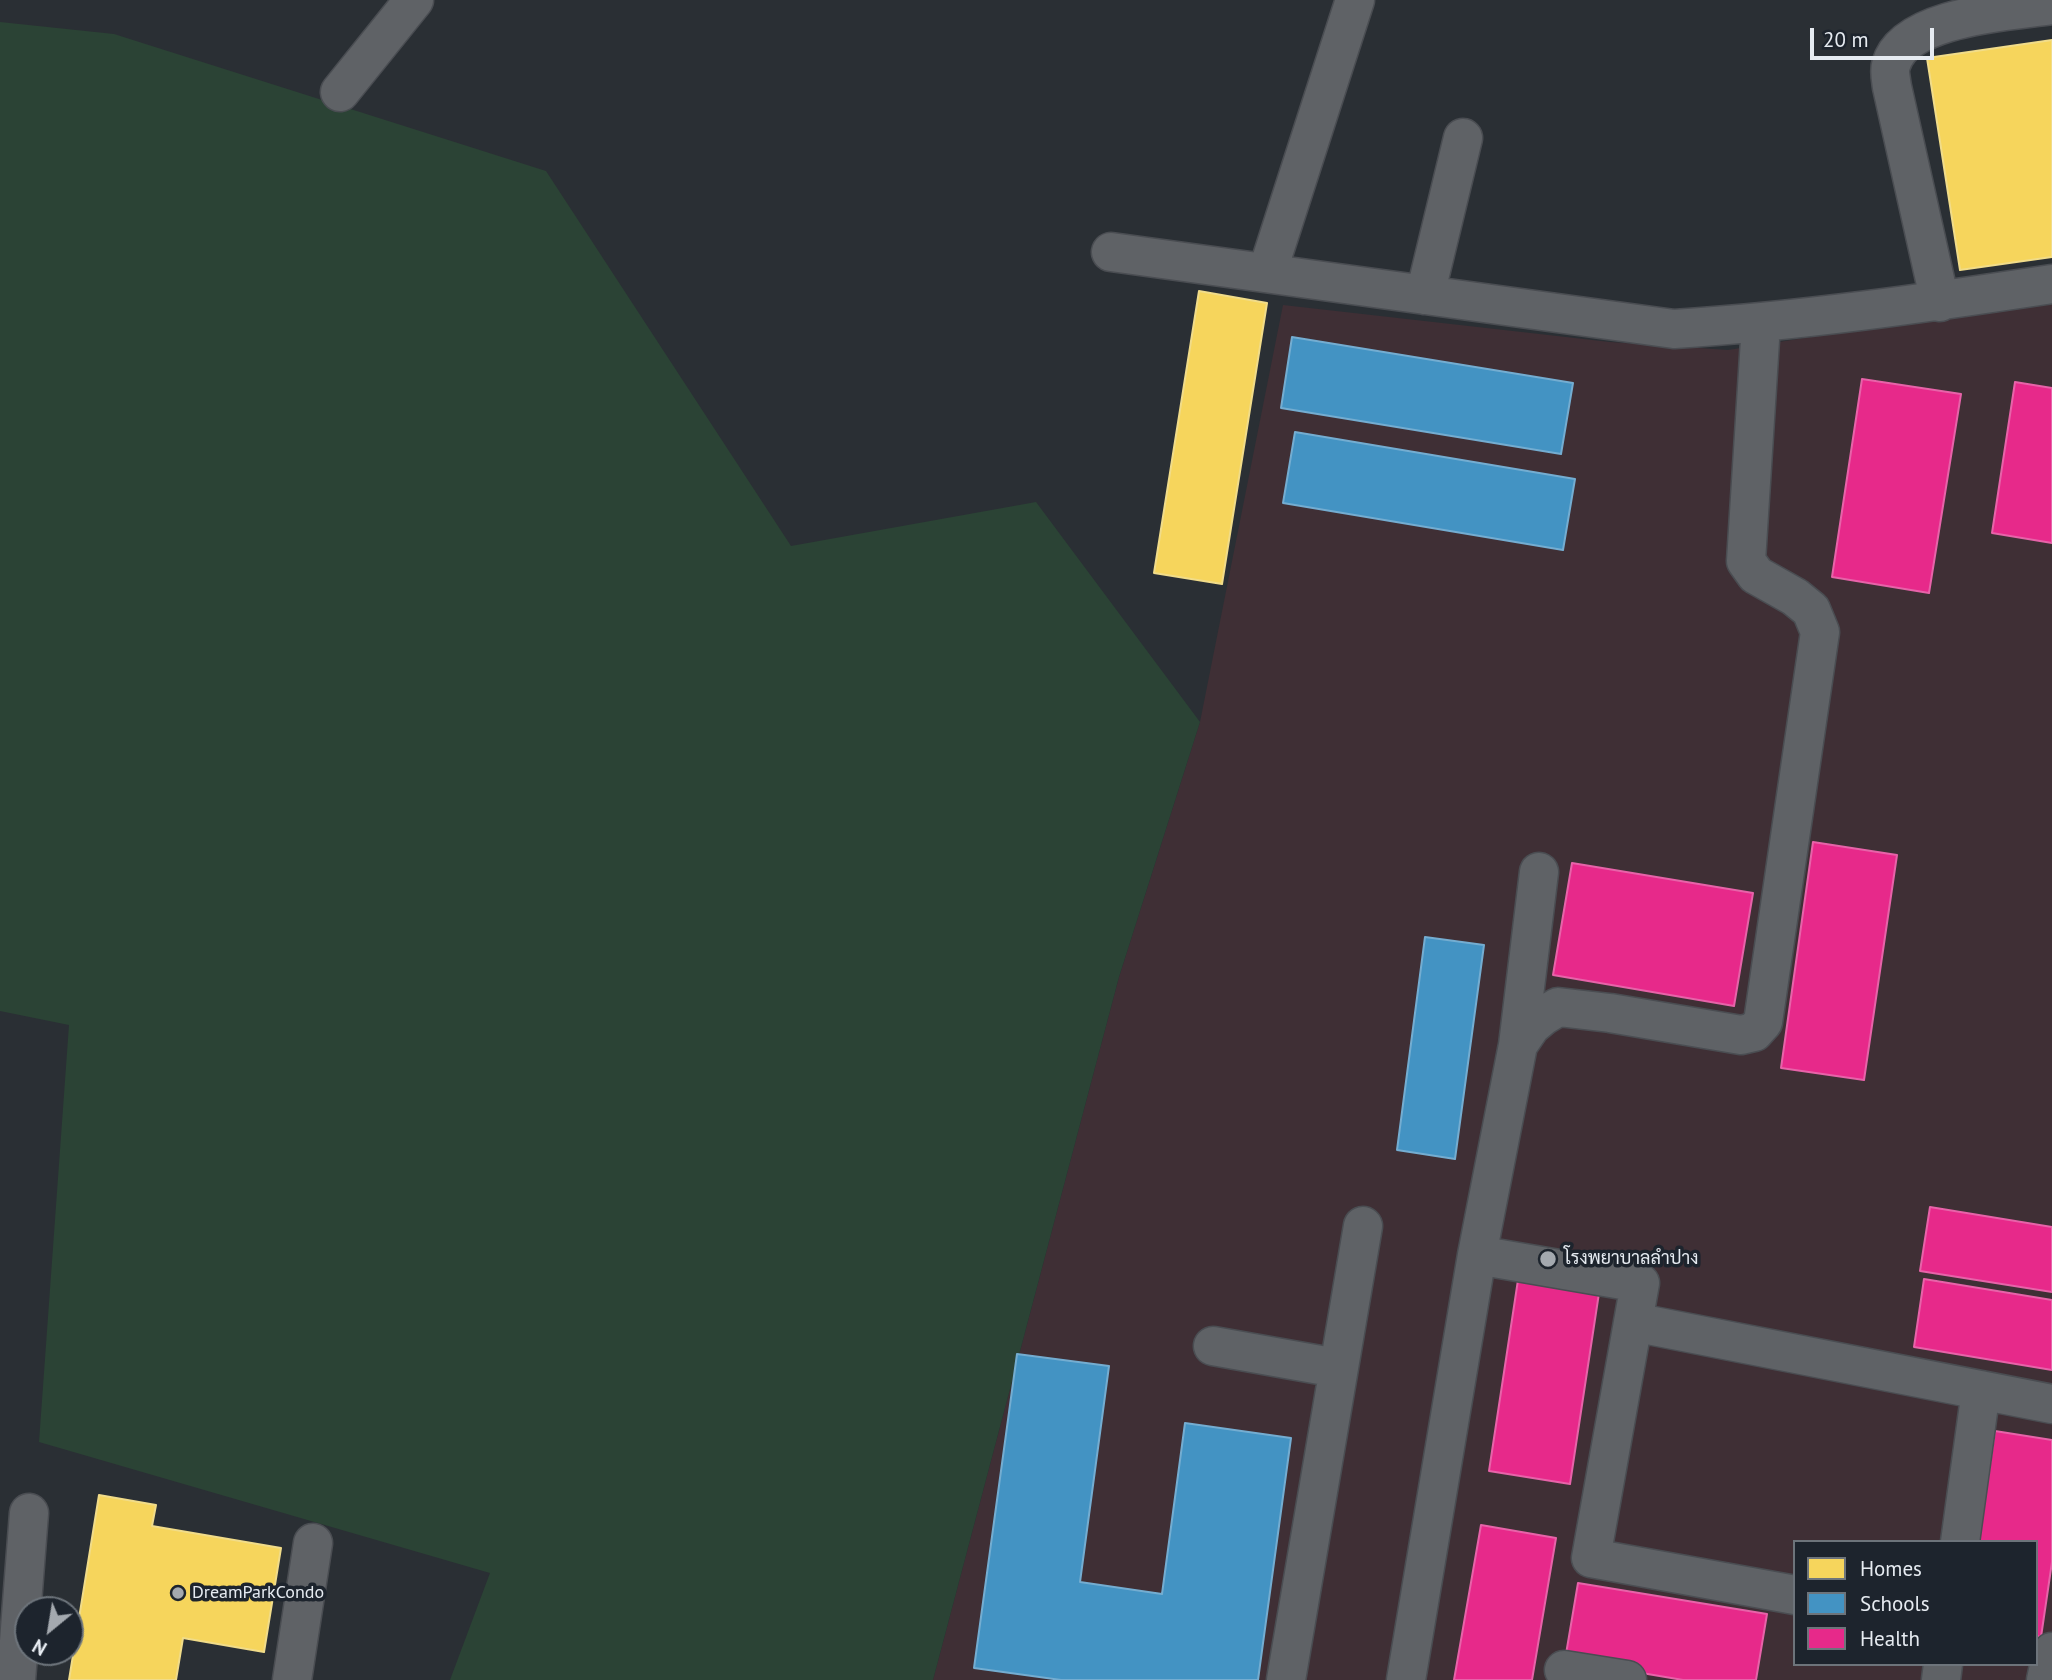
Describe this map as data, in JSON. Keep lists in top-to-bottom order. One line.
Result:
{"places":["โรงพยาบาลลำปาง","DreamParkCondo"],"legend":["Homes","Schools","Health"],"scale_bar":"20 m","north":"bottom left"}
